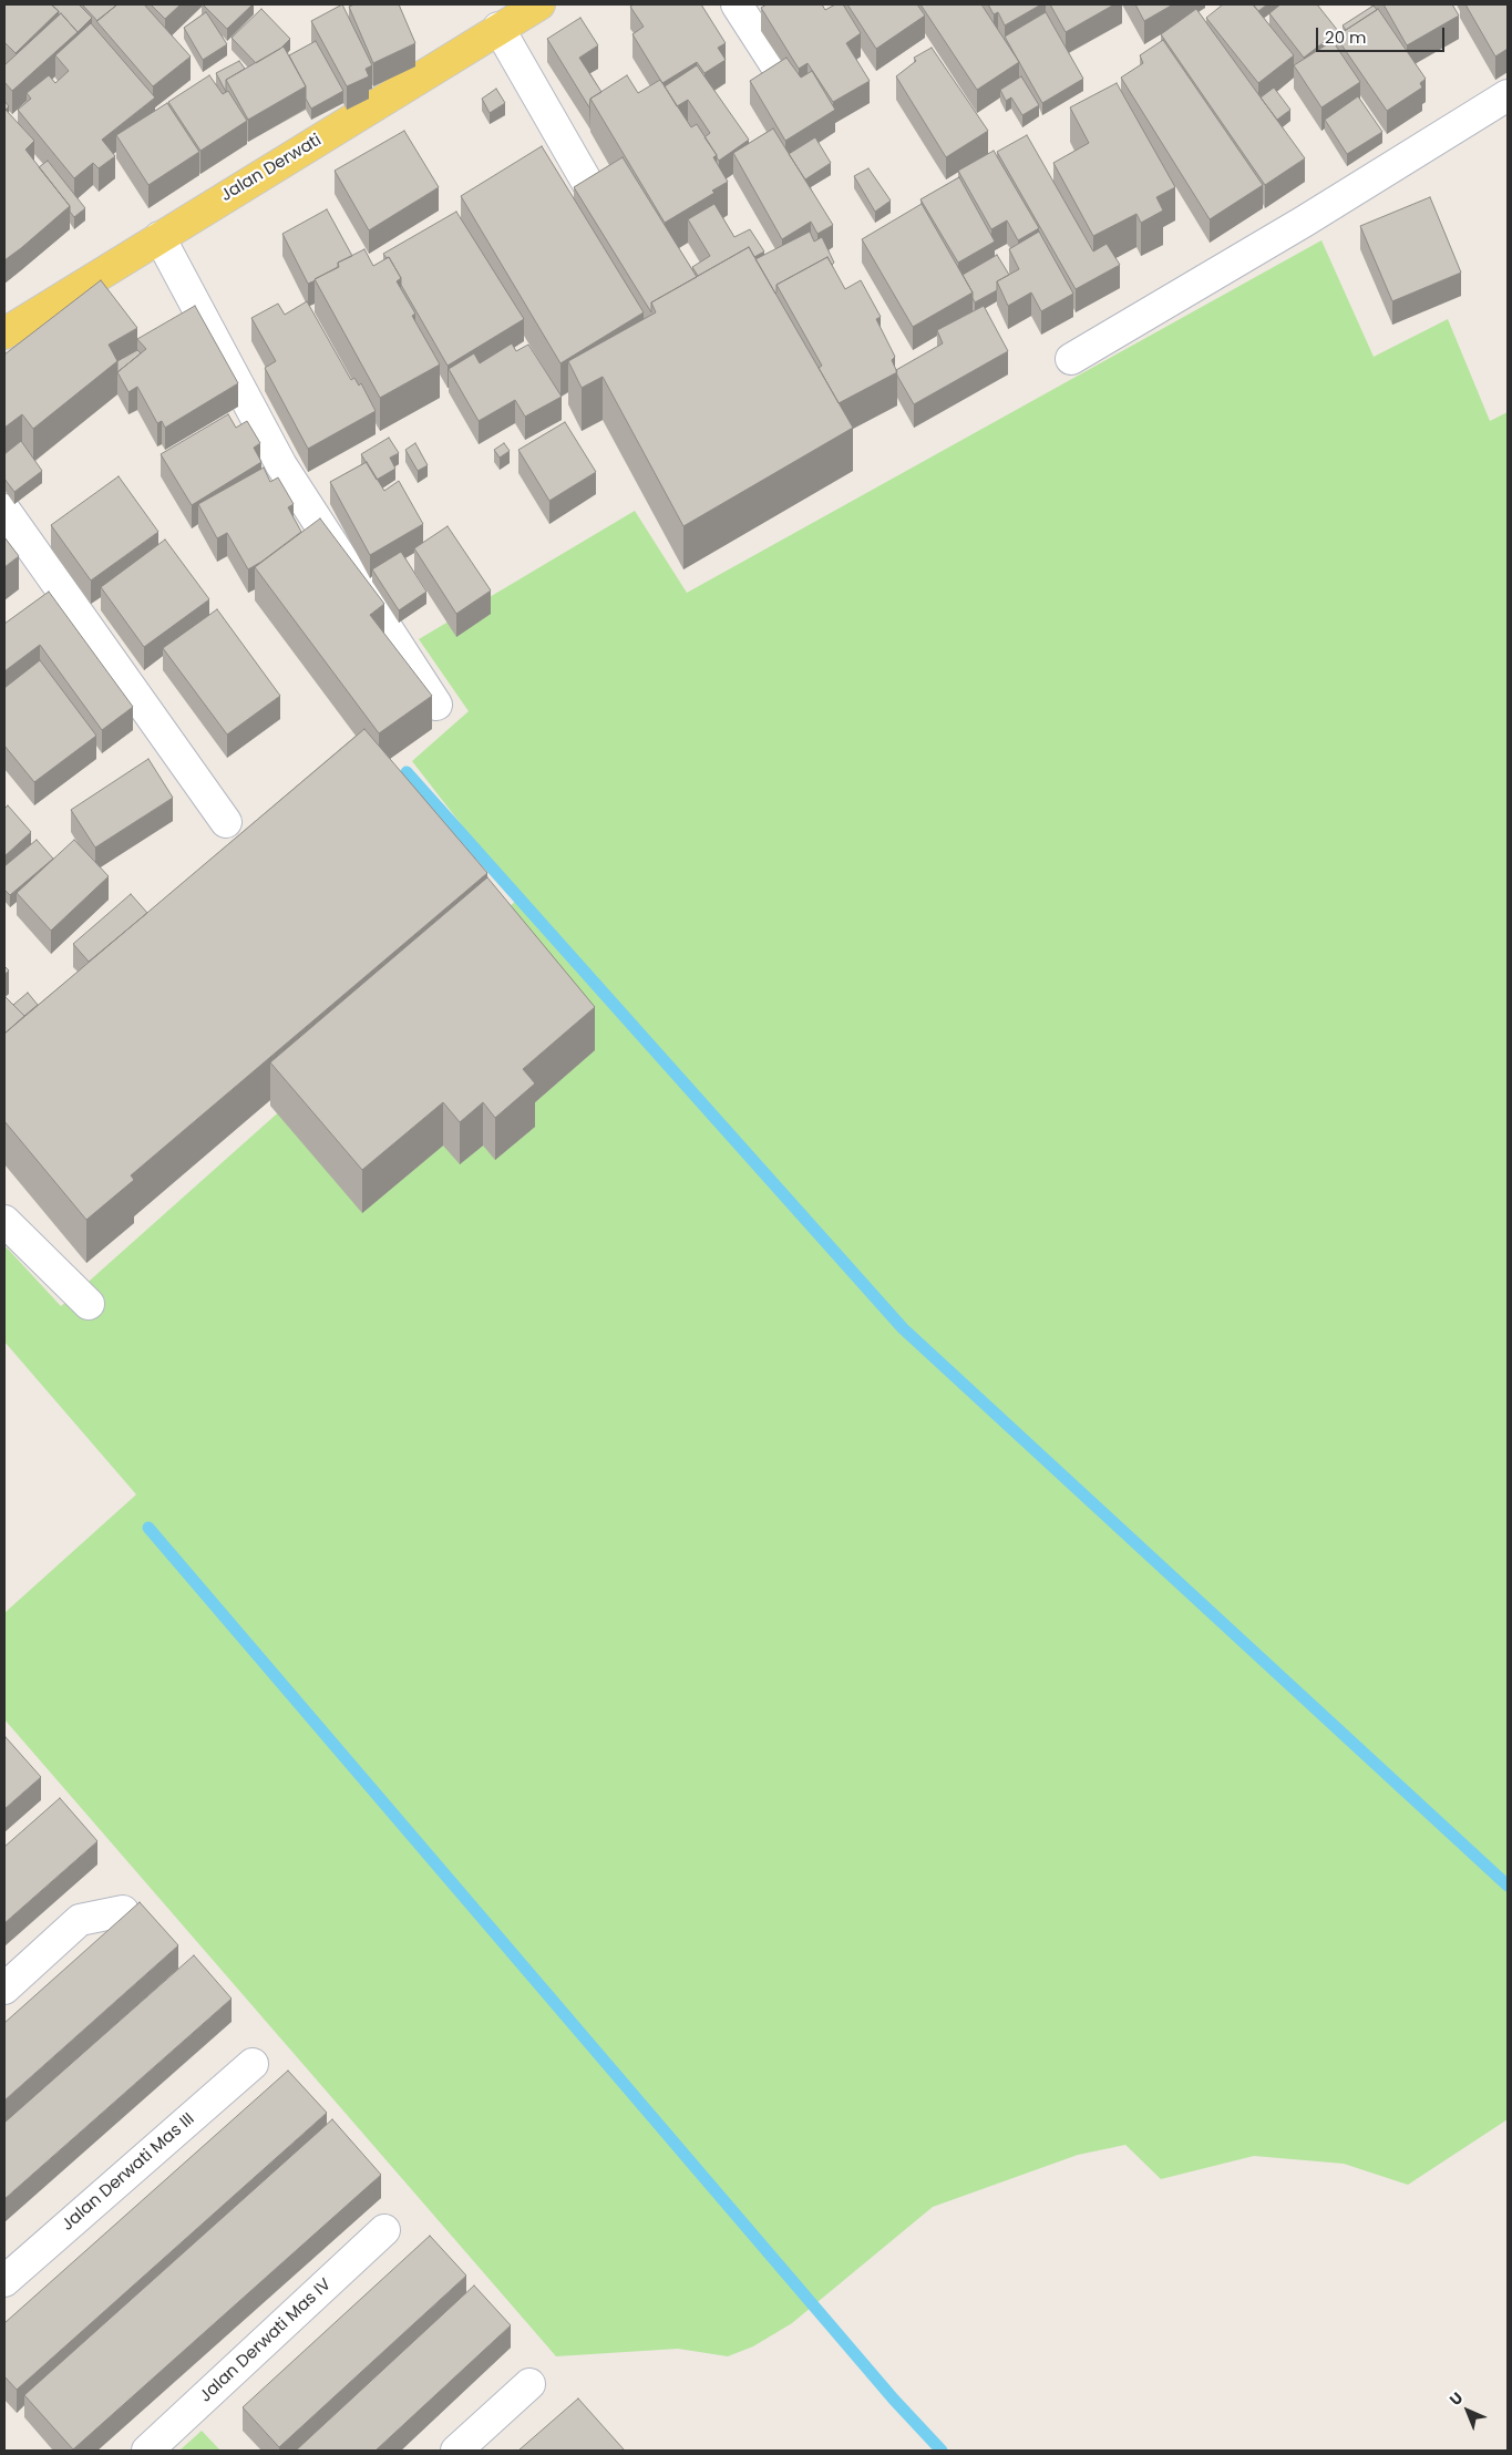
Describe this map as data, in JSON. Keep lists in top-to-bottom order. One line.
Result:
{"streets":{"main road":["Jalan Derwati"],"street":["Jalan Derwati Mas III","Jalan Derwati Mas IV"]},"scale_bar":"20 m","north":"top left"}
